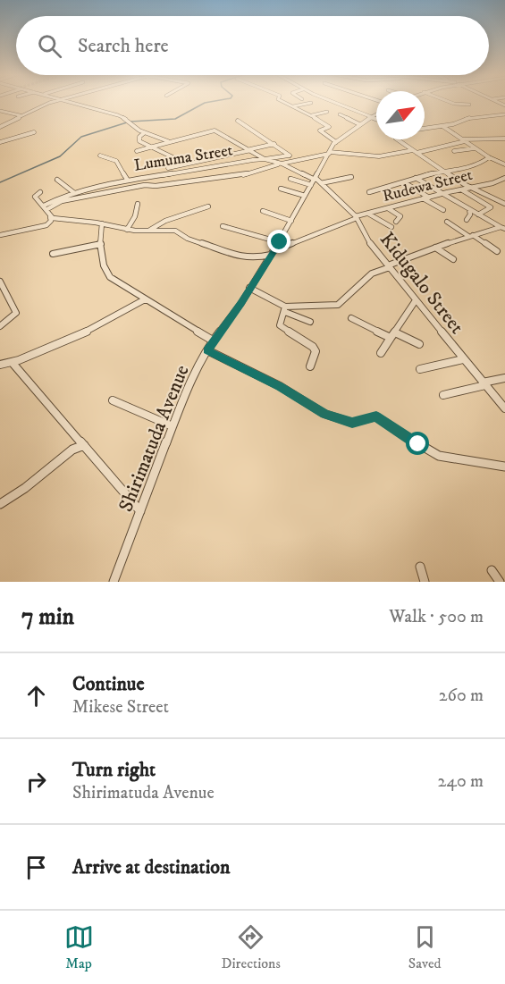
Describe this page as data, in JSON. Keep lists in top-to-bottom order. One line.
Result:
{"streets":{"street":["Lumuma Street","Rudewa Street","Kidugalo Street","Shirimatuda Avenue"]},"crossings":[["Lumuma Street","Shirimatuda Avenue"],["Rudewa Street","Kidugalo Street"],["Rudewa Street","Shirimatuda Avenue"],["Kidugalo Street","Shirimatuda Avenue"]],"north":"top right","page":{"search":"Search here","heading":["7 min","Walk · 500 m"],"list":[["Continue","Mikese Street","260 m"],["Turn right","Shirimatuda Avenue","240 m"],"Arrive at destination"],"nav":["Map","Directions","Saved"]}}
